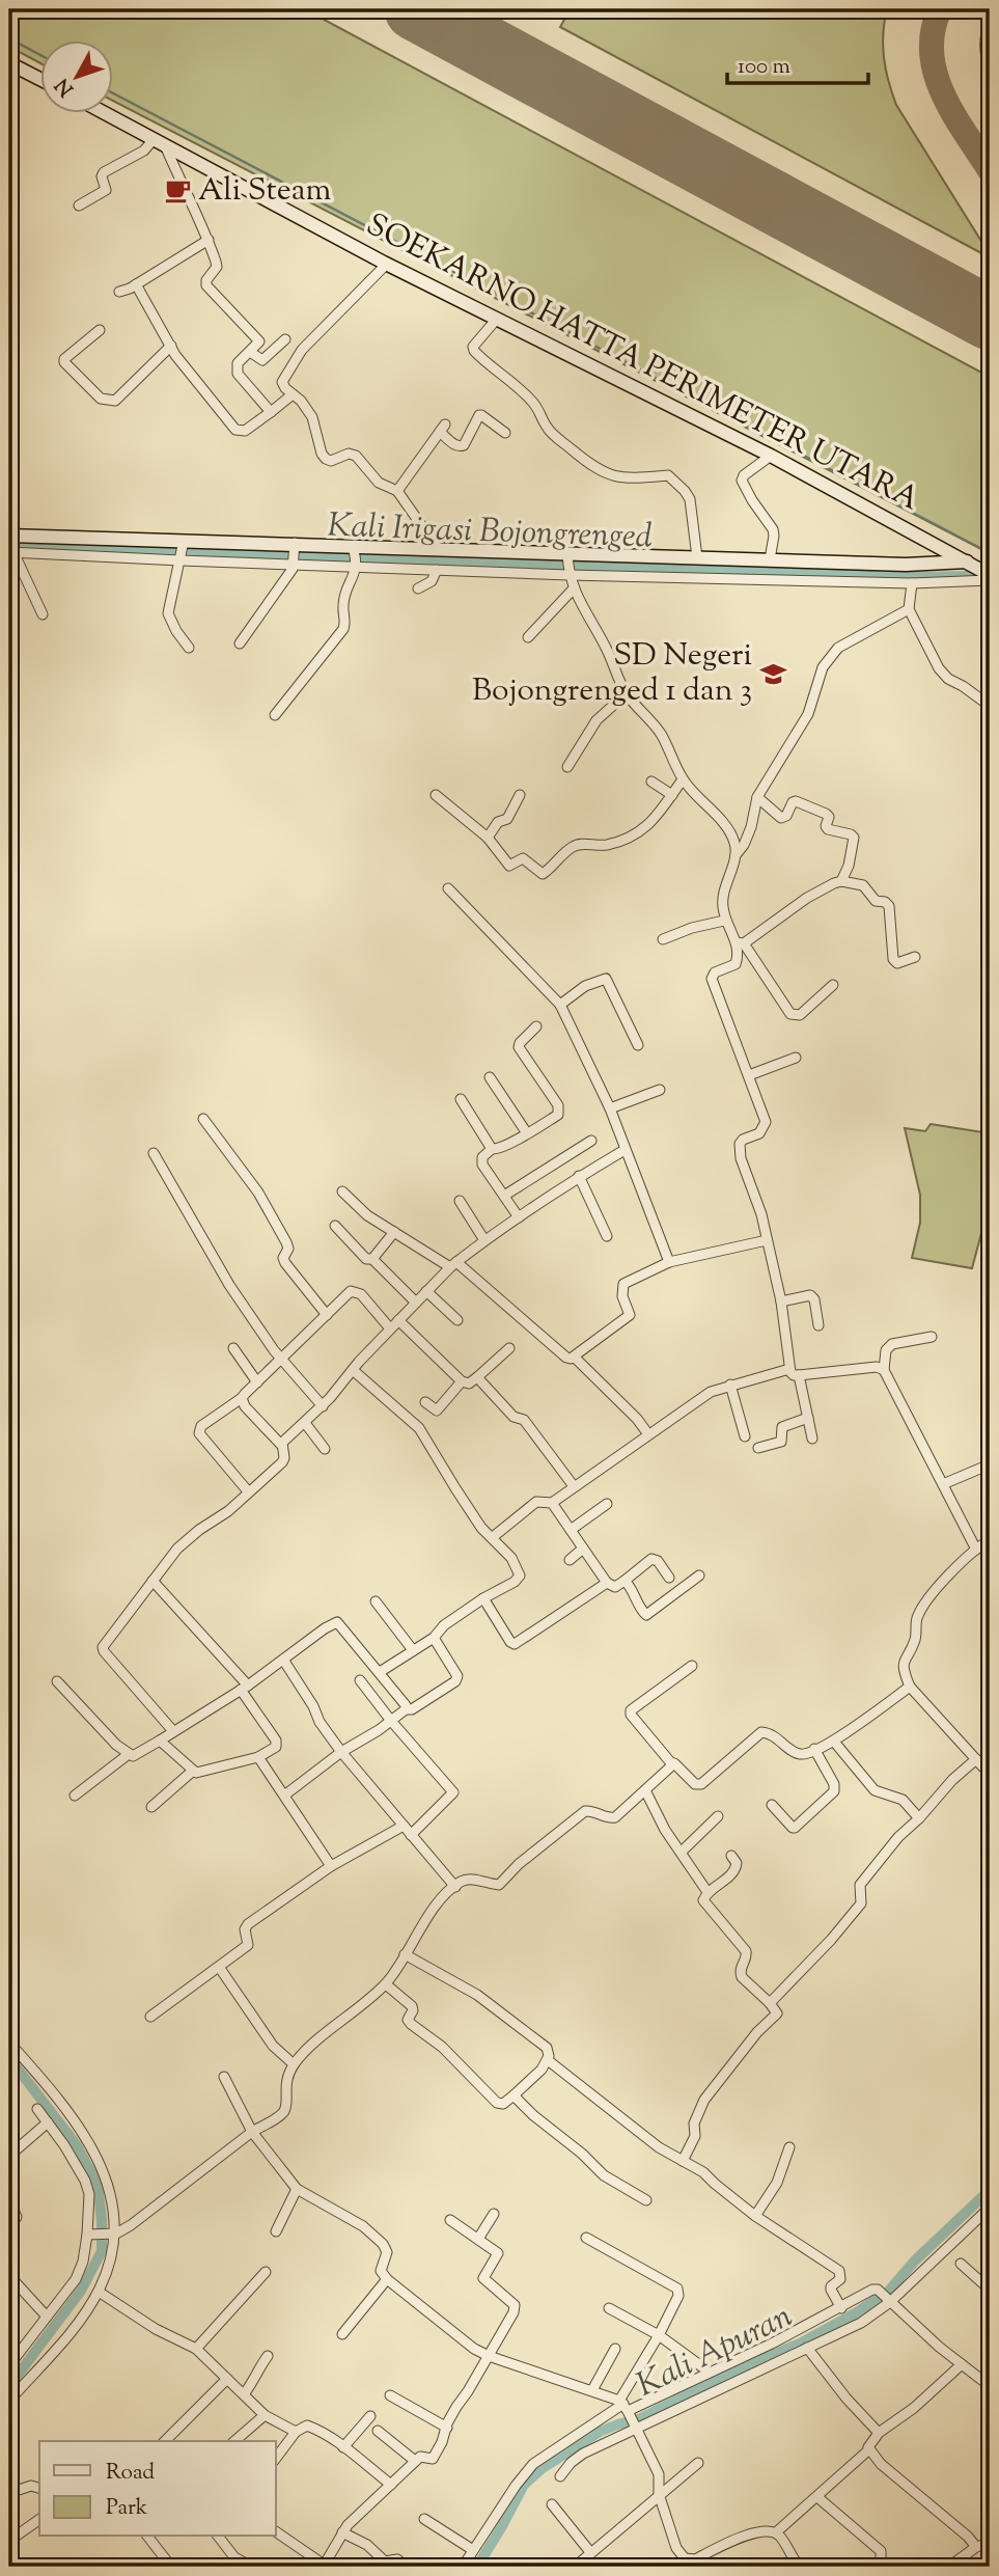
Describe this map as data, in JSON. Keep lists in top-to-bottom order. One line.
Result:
{"streets":{"main road":["SOEKARNO HATTA PERIMETER UTARA"]},"water":["Kali Irigasi Bojongrenged","Kali Apuran"],"places":{"cafe":["Ali Steam"],"school or university":["SD Negeri Bojongrenged 1 dan 3"]},"legend":["Road","Park"],"scale_bar":"100 m","north":"bottom left"}
